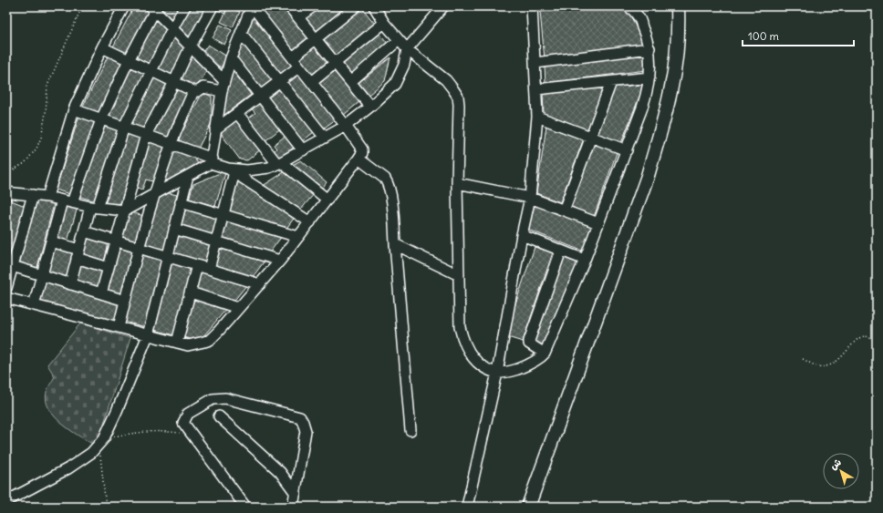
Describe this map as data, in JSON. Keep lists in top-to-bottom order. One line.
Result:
{"scale_bar":"100 m","north":"top left"}
